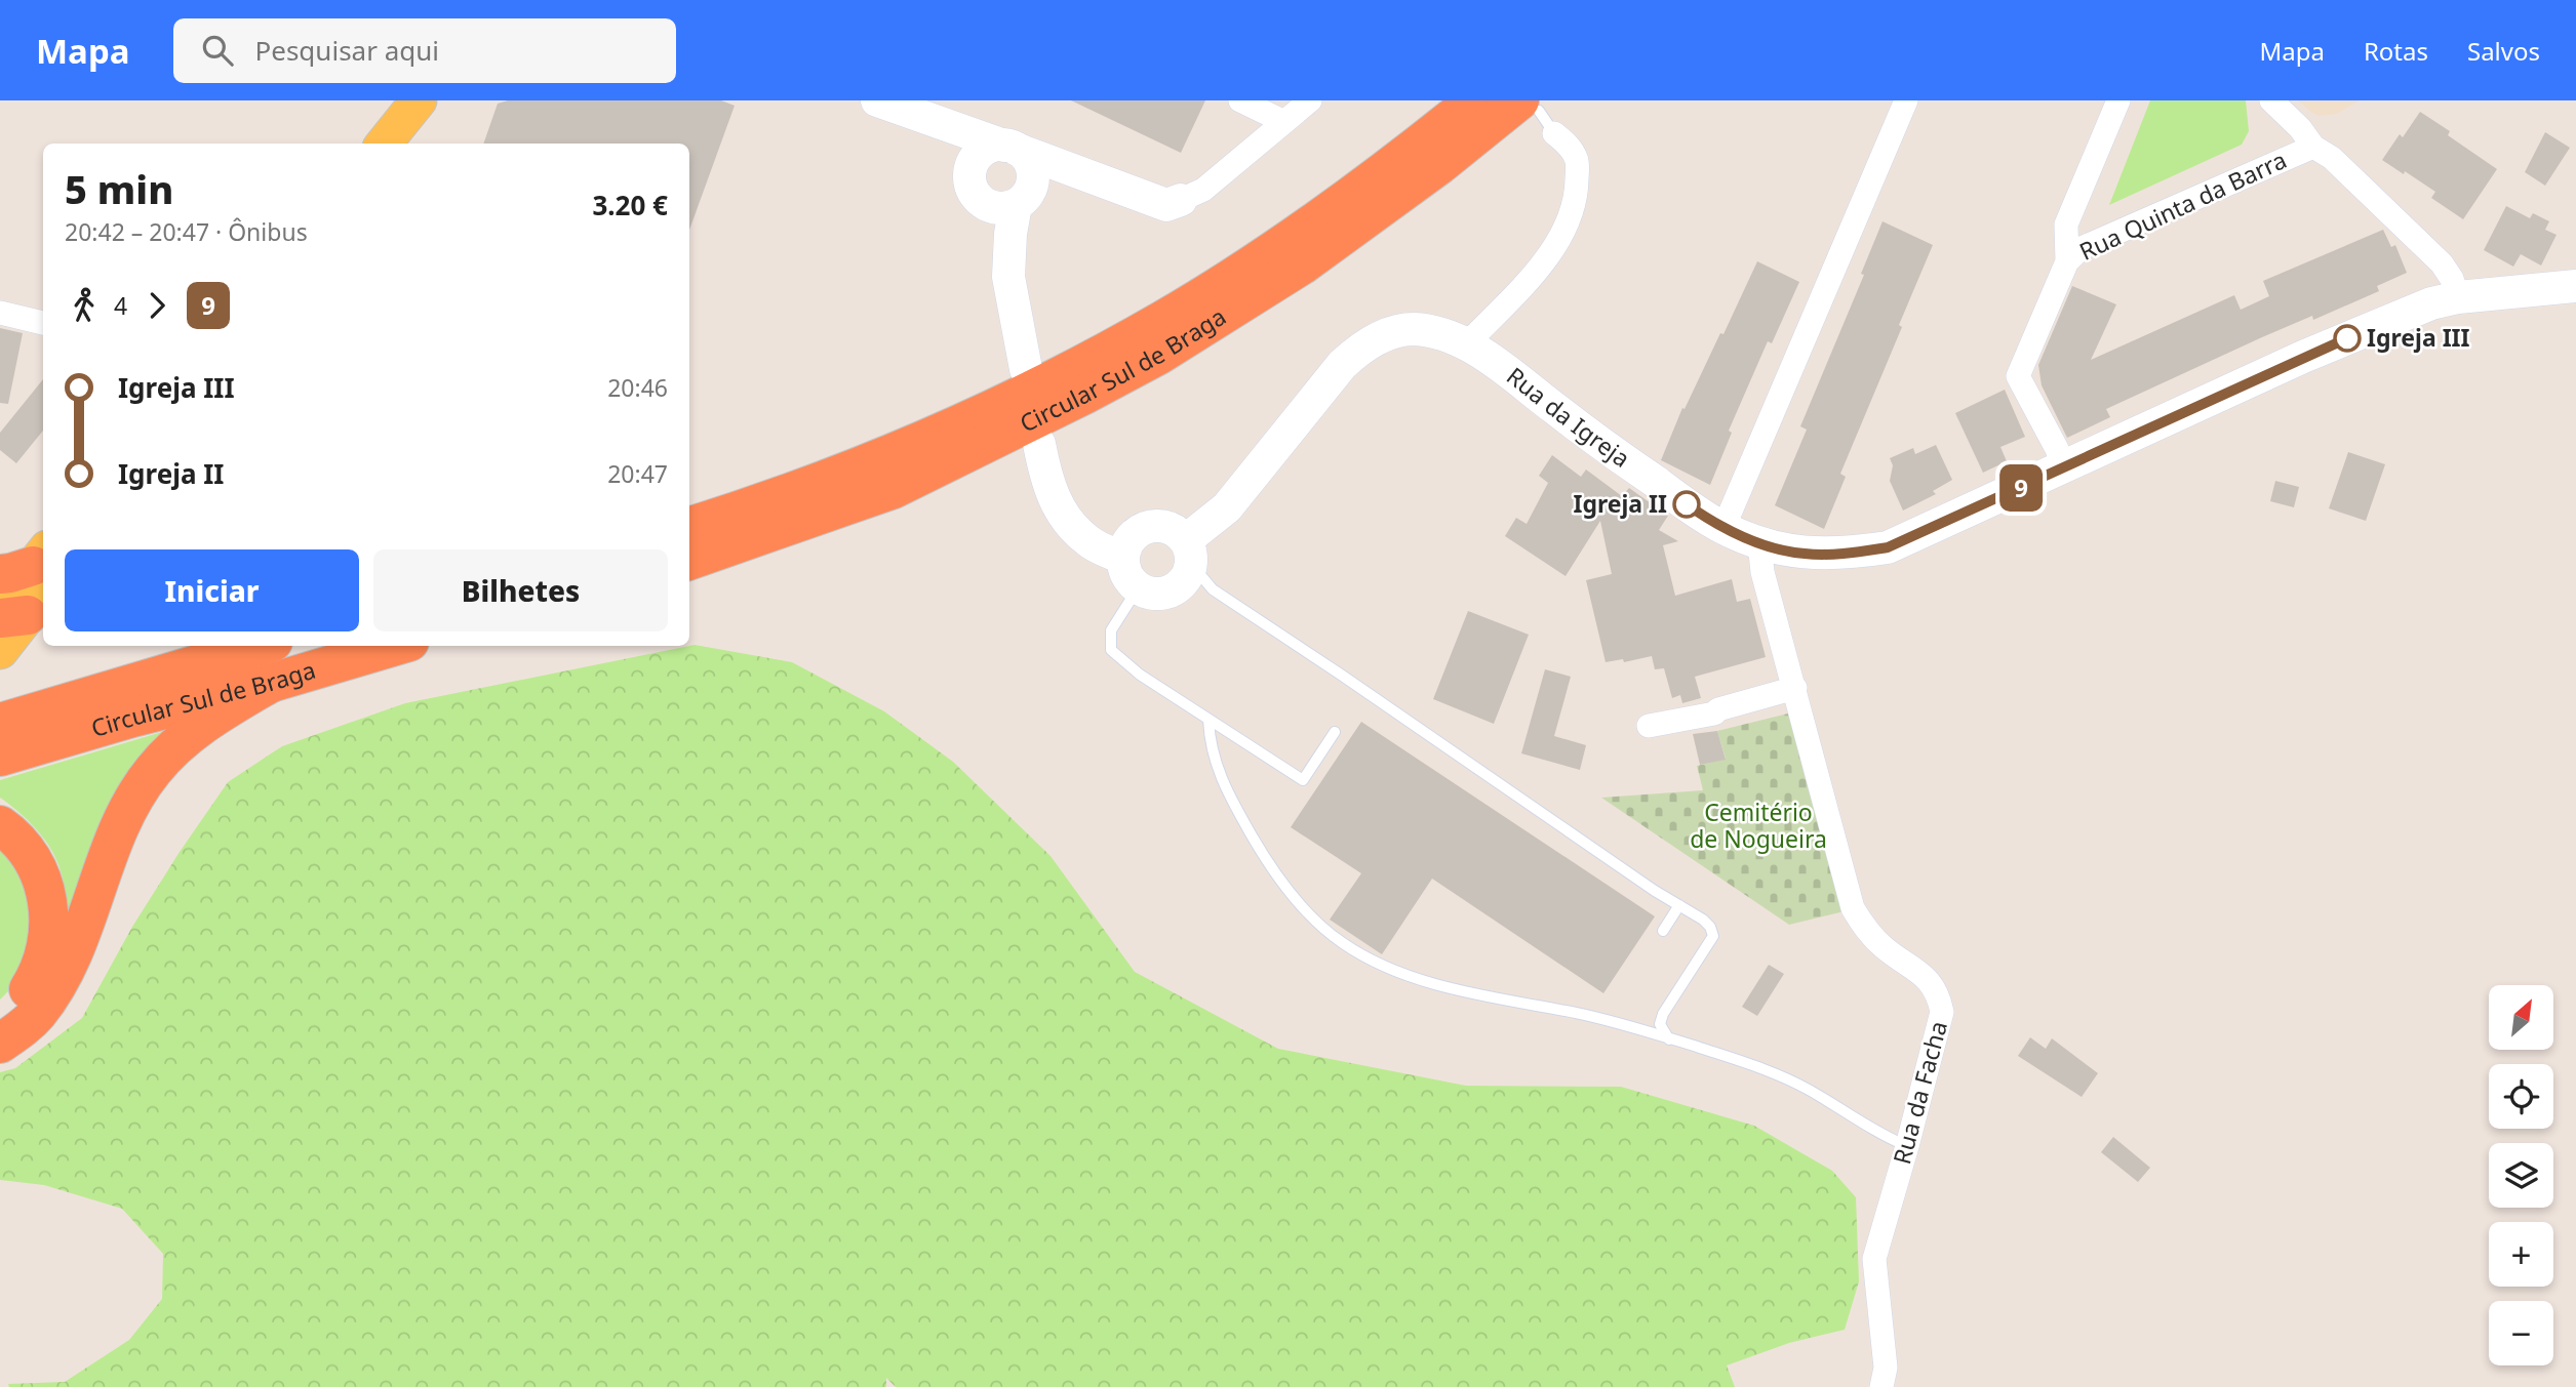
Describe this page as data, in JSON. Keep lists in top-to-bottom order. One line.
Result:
{"streets":{"highway":["Circular Sul de Braga"],"street":["Rua Quinta da Barra","Rua da Igreja","Rua da Facha"]},"crossings":[["Rua Quinta da Barra","Rua da Igreja"],["Rua da Igreja","Rua da Facha"]],"parks":["Cemitério de Nogueira"],"places":["Igreja III","Igreja II"],"lines":["bus line 9"],"north":"top right","page":{"header":"Mapa","search":"Pesquisar aqui","nav":["Mapa","Rotas","Salvos"],"on_map":"9","heading":["5 min","20:42 – 20:47 · Ônibus","3.20 €"],"legs":["4","9"],"list":[{"name":"Igreja III","value":"20:46"},{"name":"Igreja II","value":"20:47"}],"buttons":["Iniciar","Bilhetes"],"map_buttons":["+","−"]}}
